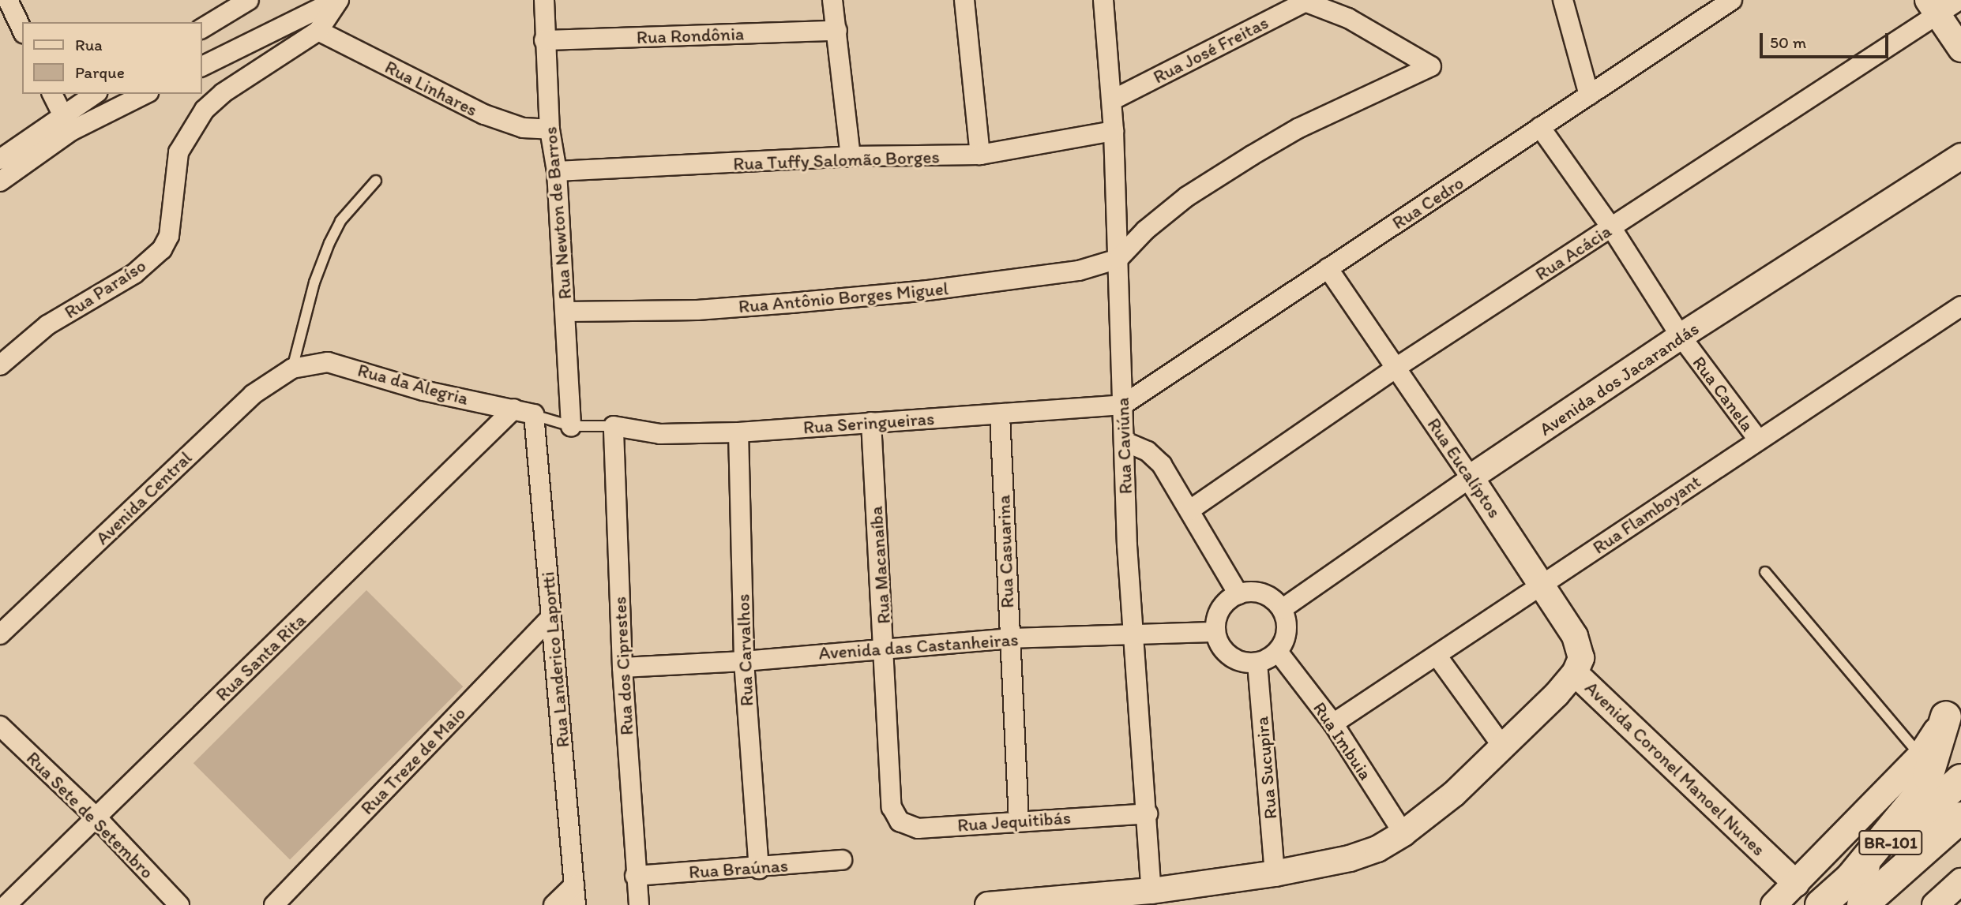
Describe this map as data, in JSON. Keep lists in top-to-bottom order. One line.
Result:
{"streets":{"main road":["BR-101"],"street":["Rua Rondônia","Rua José Freitas","Rua Linhares","Rua Tuffy Salomão Borges","Rua Cedro","Rua Newton de Barros","Rua Acácia","Rua Paraíso","Rua Antônio Borges Miguel","Avenida dos Jacarandás","Rua da Alegria","Rua Canela","Rua Seringueiras","Rua Caviúna","Rua Eucalíptos","Avenida Central","Rua Flamboyant","Rua Casuarina","Rua Macanaíba","Avenida das Castanheiras","Rua Carvalhos","Rua Santa Rita","Rua Landerico Laportti","Rua dos Ciprestes","Rua Imbuia","Rua Treze de Maio","Rua Sucupira","Avenida Coronel Manoel Nunes","Rua Sete de Setembro","Rua Jequitibás","Rua Braúnas"]},"crossings":[["Rua Rondônia","Rua Newton de Barros"],["Rua José Freitas","Rua Caviúna"],["Rua Linhares","Rua Newton de Barros"],["Rua Linhares","Rua Paraíso"],["Rua Tuffy Salomão Borges","Rua Newton de Barros"],["Rua Tuffy Salomão Borges","Rua Caviúna"],["Rua Cedro","Rua Canela"],["Rua Cedro","Rua Seringueiras"],["Rua Cedro","Rua Caviúna"],["Rua Cedro","Rua Eucalíptos"],["Rua Newton de Barros","Rua Antônio Borges Miguel"],["Rua Acácia","Rua Canela"],["Rua Acácia","Rua Eucalíptos"],["Rua Antônio Borges Miguel","Rua Caviúna"],["Avenida dos Jacarandás","Rua Canela"],["Avenida dos Jacarandás","Rua Eucalíptos"],["Avenida dos Jacarandás","Avenida das Castanheiras"],["Avenida dos Jacarandás","Rua Imbuia"],["Avenida dos Jacarandás","Rua Sucupira"],["Rua da Alegria","Avenida Central"],["Rua da Alegria","Rua Santa Rita"],["Rua da Alegria","Rua Landerico Laportti"],["Rua Canela","Rua Flamboyant"],["Rua Seringueiras","Rua Caviúna"],["Rua Seringueiras","Rua Casuarina"],["Rua Seringueiras","Rua Macanaíba"],["Rua Seringueiras","Rua Carvalhos"],["Rua Seringueiras","Rua dos Ciprestes"],["Rua Caviúna","Avenida das Castanheiras"],["Rua Caviúna","Avenida Coronel Manoel Nunes"],["Rua Caviúna","Rua Jequitibás"],["Rua Eucalíptos","Rua Flamboyant"],["Rua Eucalíptos","Avenida Coronel Manoel Nunes"],["Rua Flamboyant","Rua Imbuia"],["Rua Casuarina","Avenida das Castanheiras"],["Rua Casuarina","Rua Jequitibás"],["Rua Macanaíba","Avenida das Castanheiras"],["Rua Macanaíba","Rua Jequitibás"],["Avenida das Castanheiras","Rua Carvalhos"],["Avenida das Castanheiras","Rua dos Ciprestes"],["Avenida das Castanheiras","Rua Imbuia"],["Avenida das Castanheiras","Rua Sucupira"],["Rua Carvalhos","Rua Braúnas"],["Rua Santa Rita","Rua Sete de Setembro"],["Rua Landerico Laportti","Rua Treze de Maio"],["Rua dos Ciprestes","Rua Braúnas"],["Rua Imbuia","Rua Sucupira"],["Rua Imbuia","Avenida Coronel Manoel Nunes"],["Rua Sucupira","Avenida Coronel Manoel Nunes"]],"legend":["Rua","Parque"],"scale_bar":"50 m"}
